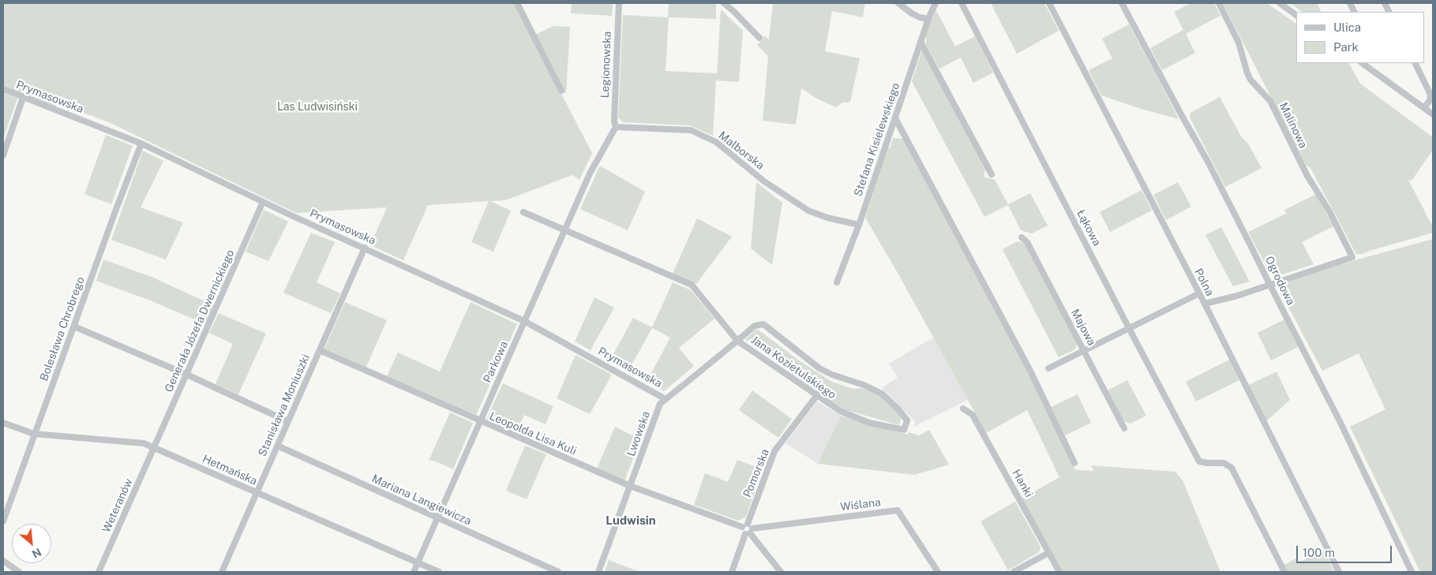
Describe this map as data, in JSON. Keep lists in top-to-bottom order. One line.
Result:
{"streets":{"street":["Legionowska","Prymasowska","Malinowa","Stefana Kisielewskiego","Malborska","Łąkowa","Ogrodowa","Polna","Generała Józefa Dwernickiego","Majowa","Bolesława Chrobrego","Parkowa","Jana Kozietulskiego","Stanisława Moniuszki","Leopolda Lisa Kuli","Lwowska","Hetmańska","Pomorska","Hanki","Mariana Langiewicza","Wiślana","Weteranów"]},"crossings":[["Legionowska","Malborska"],["Legionowska","Parkowa"],["Prymasowska","Generała Józefa Dwernickiego"],["Prymasowska","Bolesława Chrobrego"],["Prymasowska","Parkowa"],["Prymasowska","Stanisława Moniuszki"],["Prymasowska","Lwowska"],["Malinowa","Ogrodowa"],["Stefana Kisielewskiego","Malborska"],["Malborska","Parkowa"],["Generała Józefa Dwernickiego","Hetmańska"],["Generała Józefa Dwernickiego","Weteranów"],["Bolesława Chrobrego","Hetmańska"],["Parkowa","Jana Kozietulskiego"],["Parkowa","Leopolda Lisa Kuli"],["Parkowa","Hetmańska"],["Parkowa","Mariana Langiewicza"],["Jana Kozietulskiego","Lwowska"],["Jana Kozietulskiego","Pomorska"],["Stanisława Moniuszki","Leopolda Lisa Kuli"],["Stanisława Moniuszki","Hetmańska"],["Stanisława Moniuszki","Mariana Langiewicza"],["Leopolda Lisa Kuli","Lwowska"],["Leopolda Lisa Kuli","Pomorska"],["Leopolda Lisa Kuli","Wiślana"],["Hetmańska","Weteranów"],["Pomorska","Wiślana"]],"districts":["Ludwisin"],"parks":["Las Ludwisiński"],"legend":["Ulica","Park"],"scale_bar":"100 m","north":"bottom right"}
